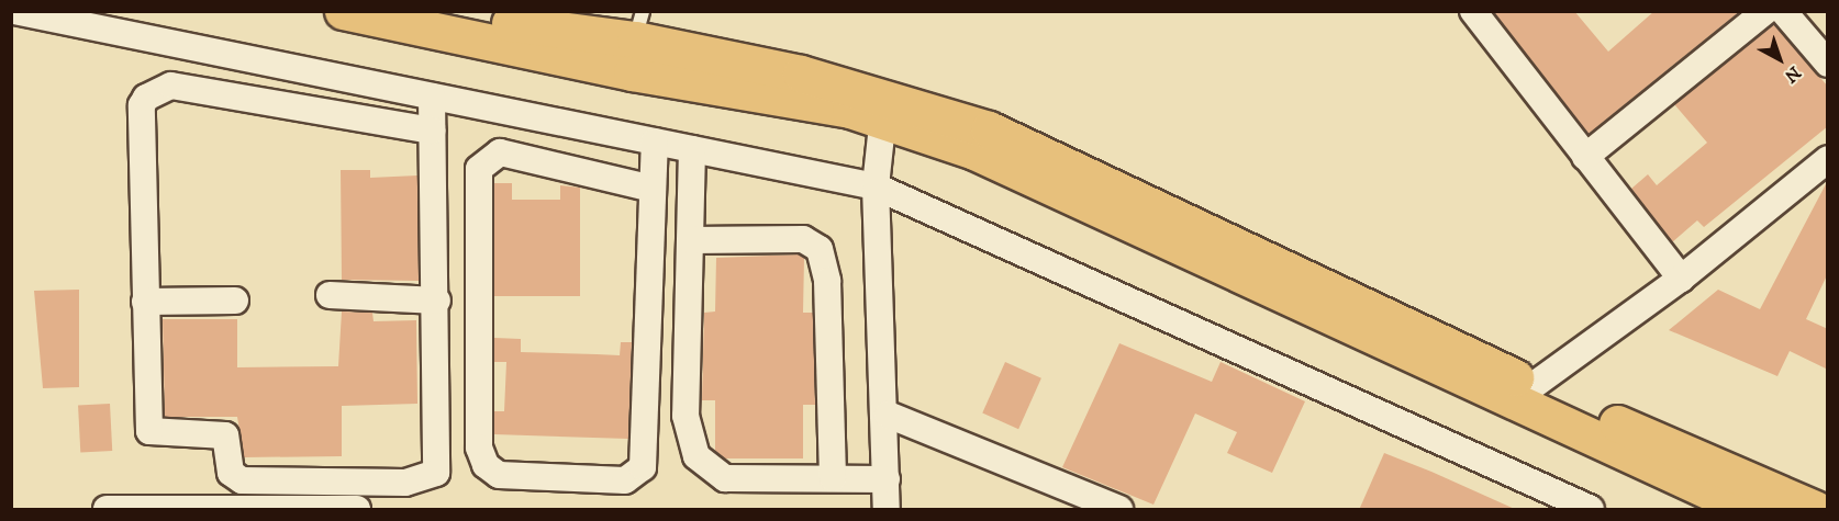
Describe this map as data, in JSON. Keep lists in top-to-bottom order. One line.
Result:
{"north":"bottom right"}
